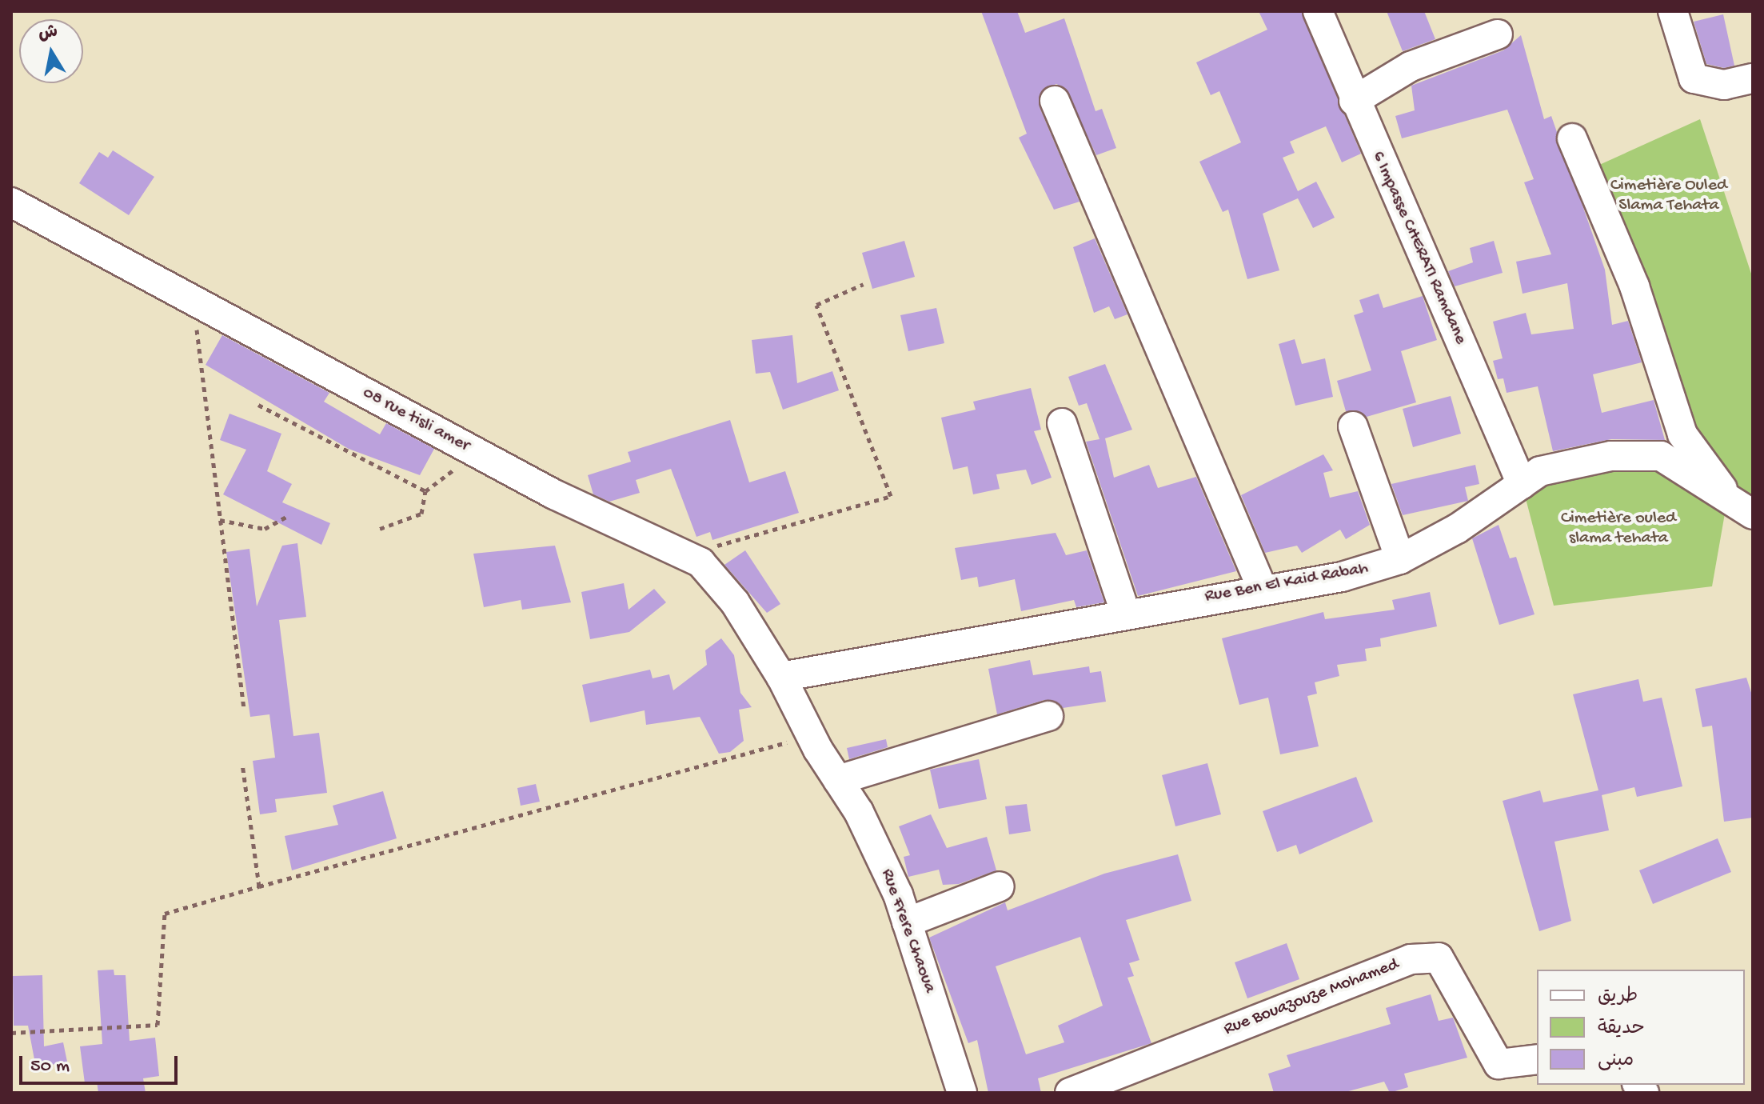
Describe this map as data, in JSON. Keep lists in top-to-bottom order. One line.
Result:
{"streets":{"street":["6 Impasse CHERATI Ramdane","08 rue tisli amer","Rue Ben El Kaid Rabah","Rue Frere Chaoua","Rue Bouazouze Mohamed"]},"crossings":[["6 Impasse CHERATI Ramdane","Rue Ben El Kaid Rabah"],["08 rue tisli amer","Rue Ben El Kaid Rabah"],["08 rue tisli amer","Rue Frere Chaoua"],["Rue Ben El Kaid Rabah","Rue Frere Chaoua"]],"parks":["Cimetière Ouled Slama Tehata","Cimetière ouled slama tehata"],"legend":["طريق","حديقة","مبنى"],"scale_bar":"50 m","north":"top"}
